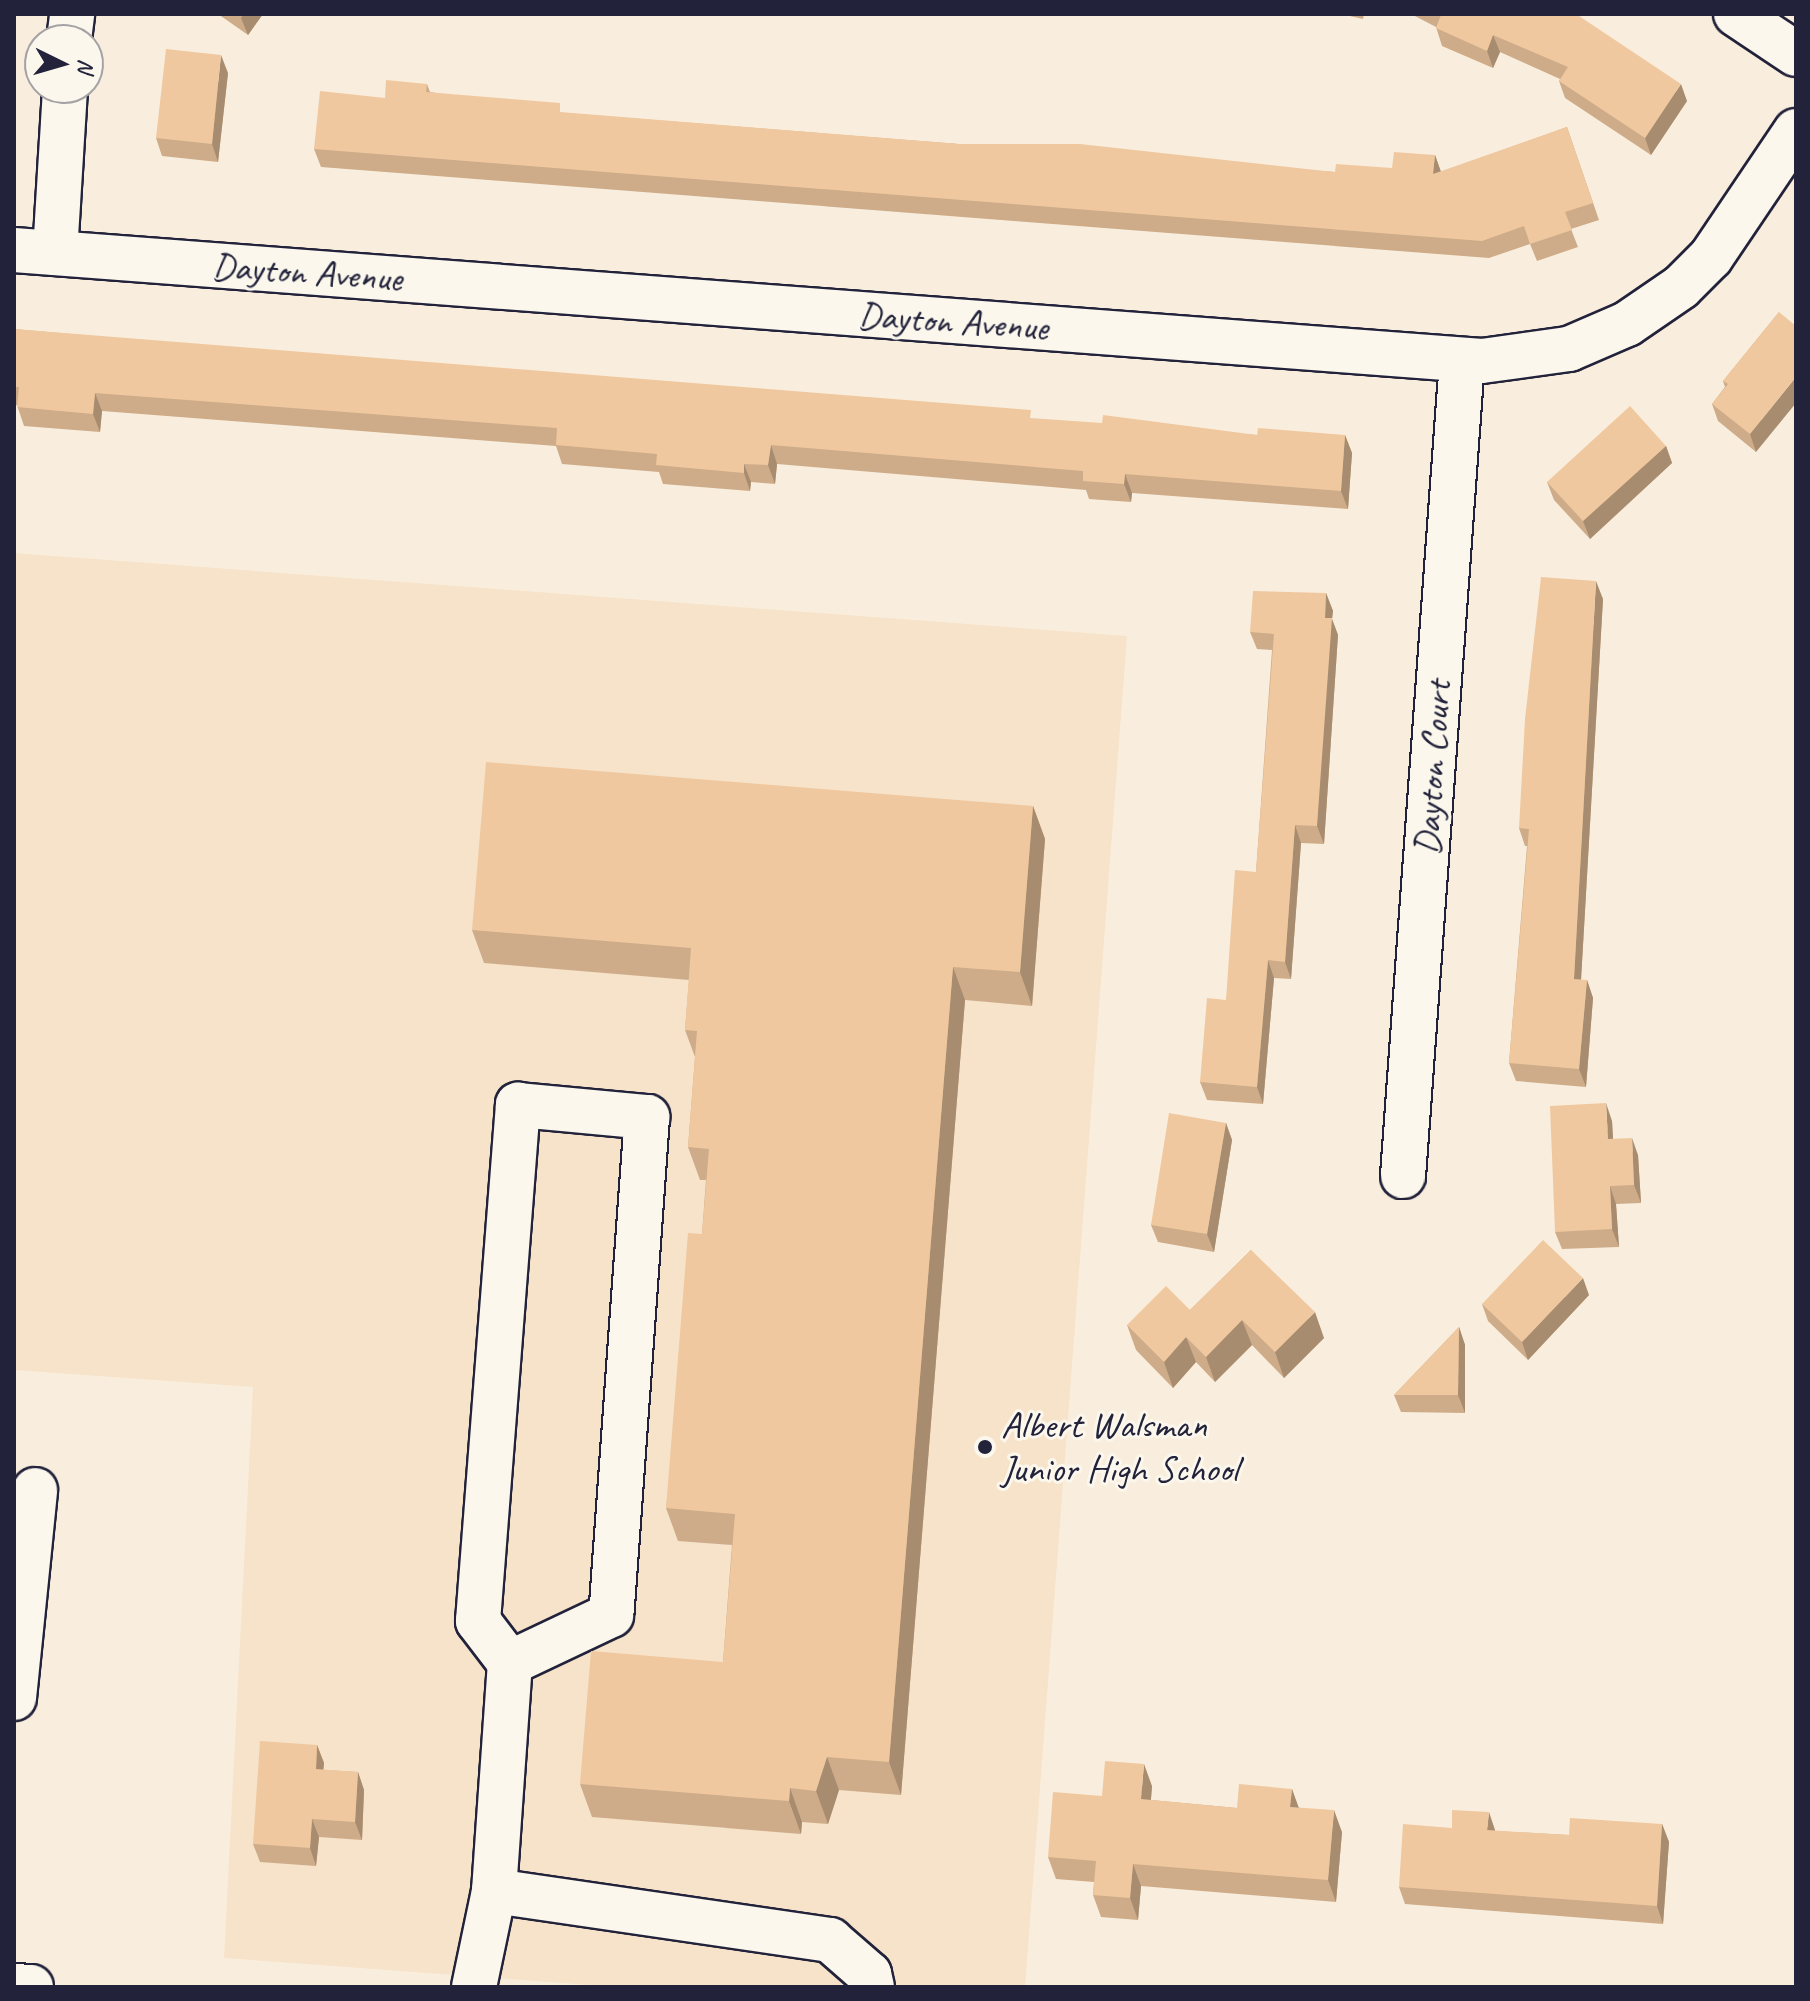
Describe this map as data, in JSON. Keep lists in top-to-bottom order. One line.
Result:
{"streets":{"street":["Dayton Avenue","Dayton Court"]},"crossings":[["Dayton Avenue","Dayton Court"]],"places":["Albert Walsman Junior High School"],"north":"right"}
